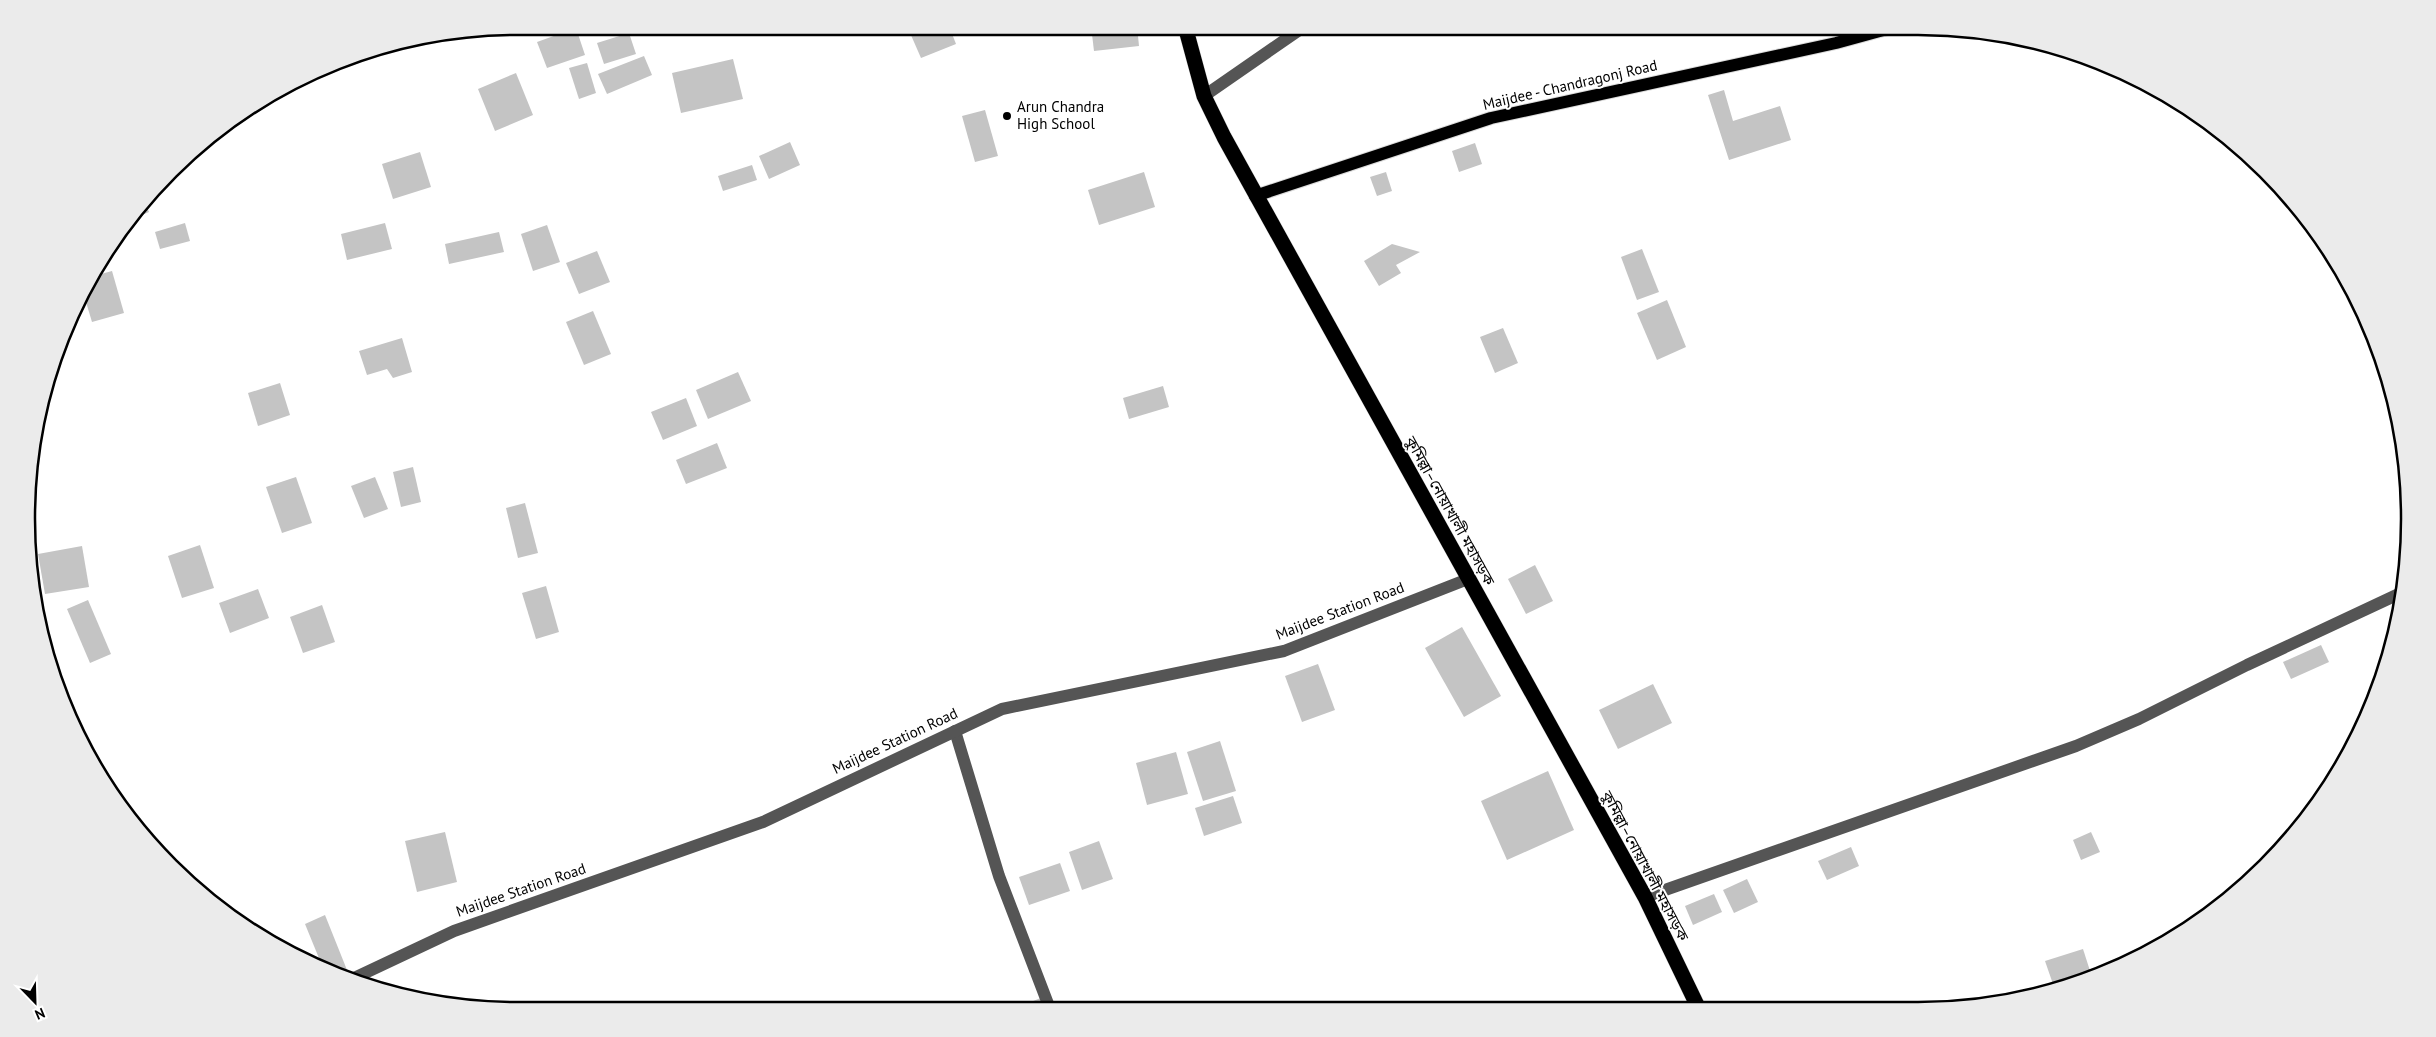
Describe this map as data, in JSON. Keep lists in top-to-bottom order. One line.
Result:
{"streets":{"highway":["কুমিল্লা–নোয়াখালী মহাসড়ক"],"main road":["Maijdee - Chandragonj Road"],"street":["Maijdee Station Road"]},"crossings":[["Maijdee - Chandragonj Road","কুমিল্লা–নোয়াখালী মহাসড়ক"],["কুমিল্লা–নোয়াখালী মহাসড়ক","Maijdee Station Road"]],"places":["Arun Chandra High School"],"north":"bottom right"}
